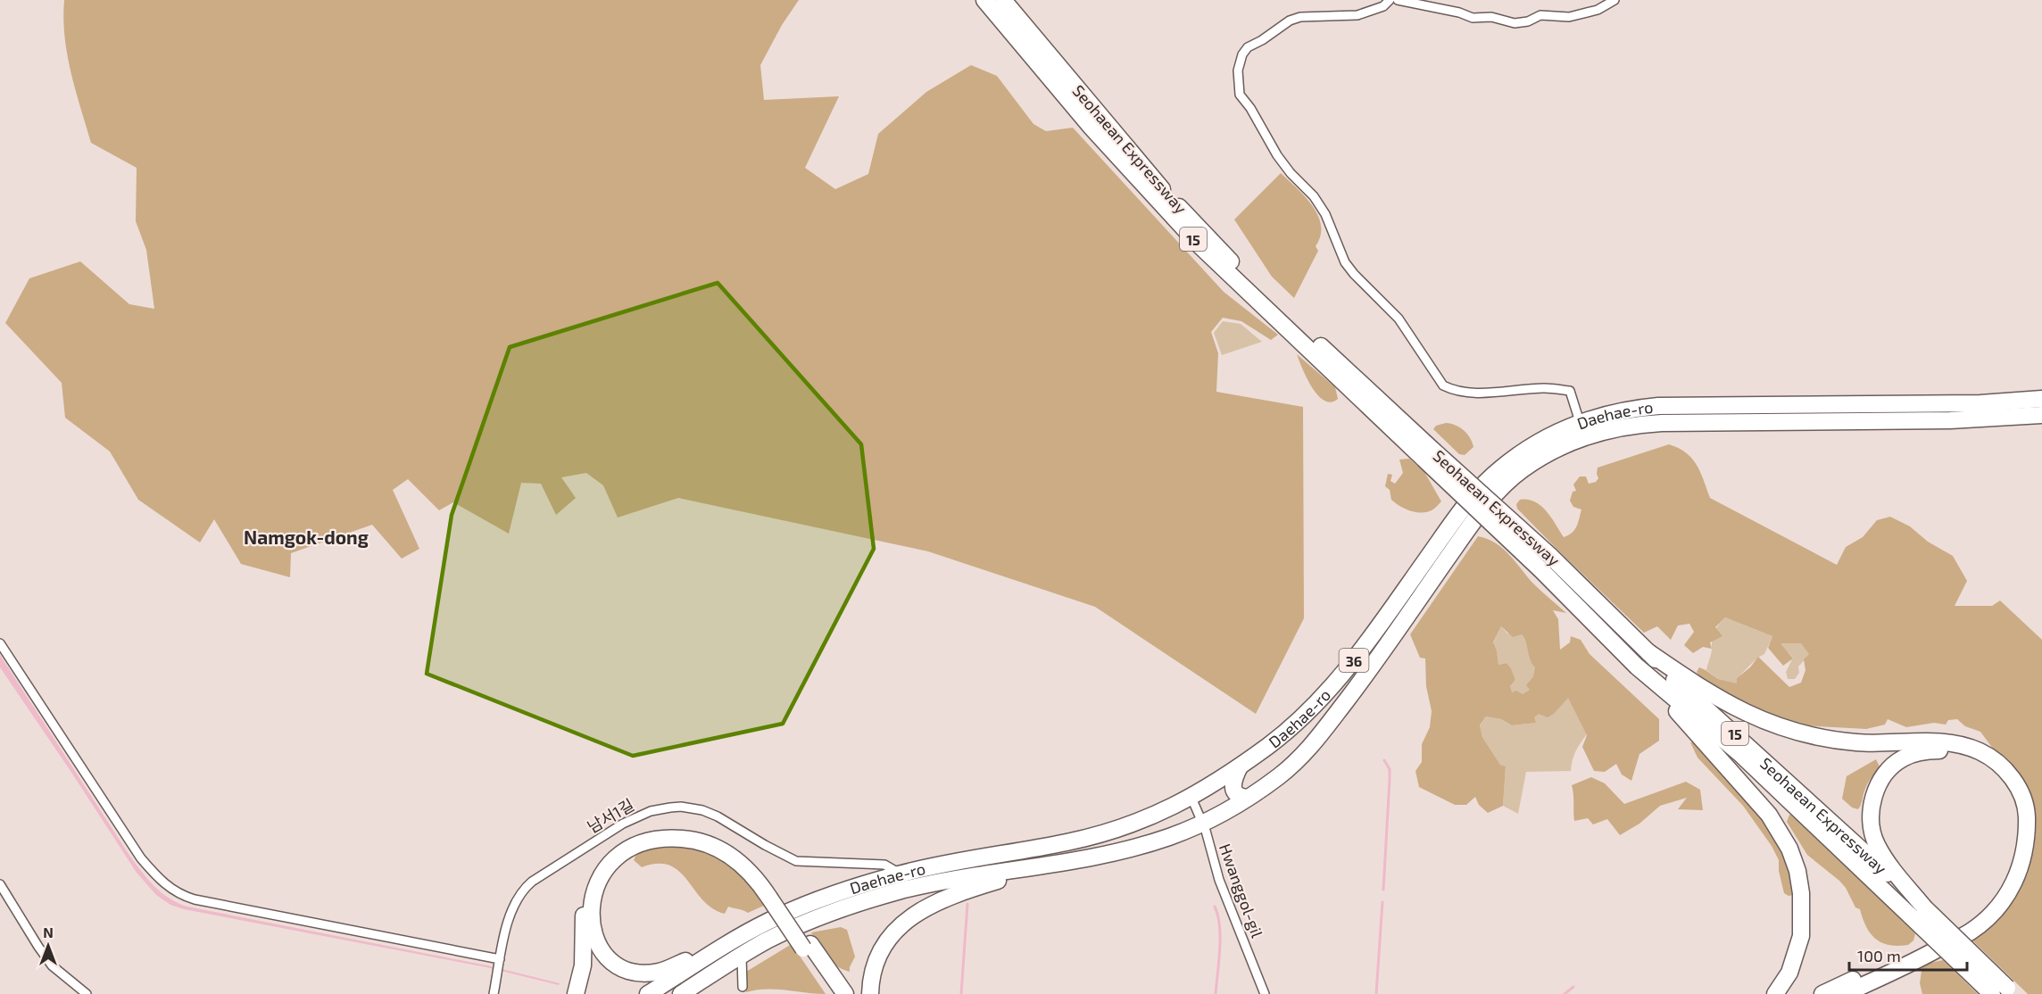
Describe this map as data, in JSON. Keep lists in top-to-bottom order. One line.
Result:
{"streets":{"highway":["Seohaean Expressway","15","Daehae-ro","36"],"street":["남서1길","Hwanggol-gil"]},"crossings":[["Daehae-ro","남서1길"],["Daehae-ro","Hwanggol-gil"]],"districts":["Namgok-dong"],"scale_bar":"100 m","north":"top"}
